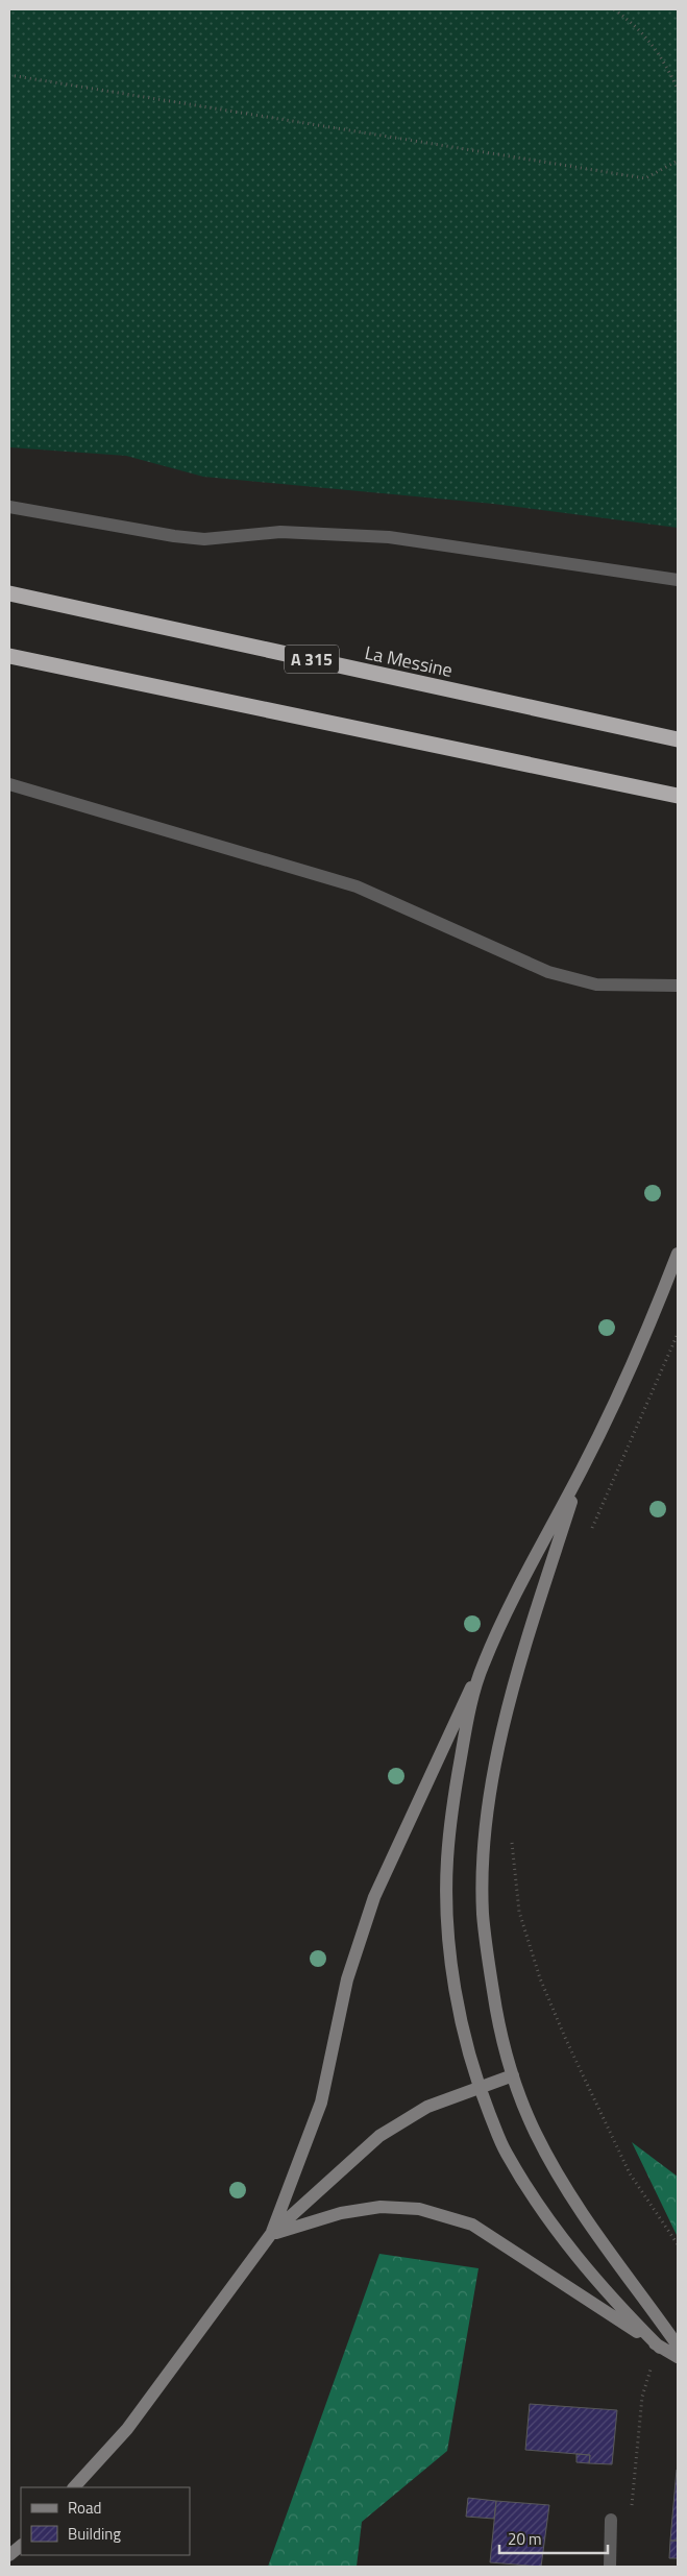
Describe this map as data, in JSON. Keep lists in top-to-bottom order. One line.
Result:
{"streets":{"highway":["A 315","La Messine"]},"legend":["Road","Building"],"scale_bar":"20 m"}
